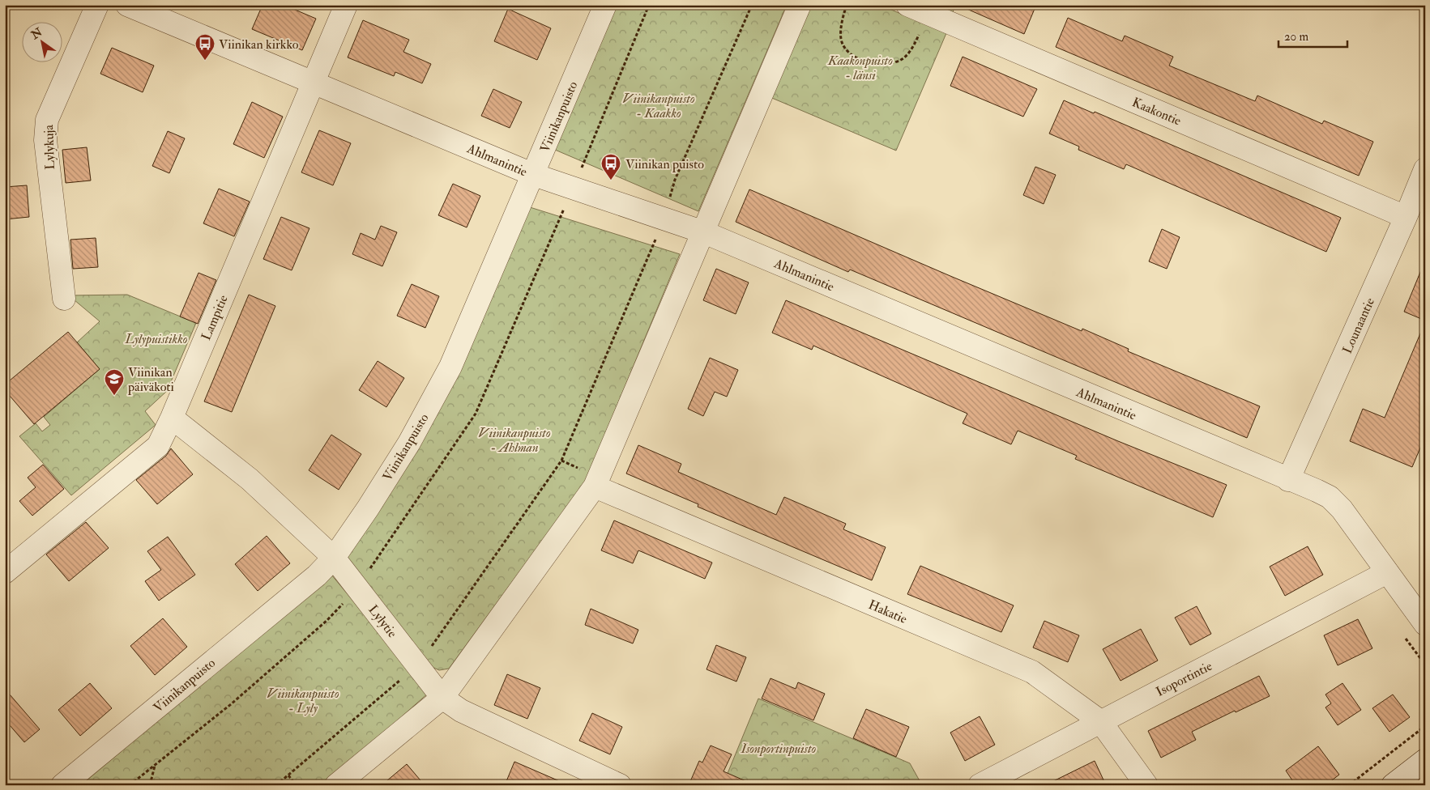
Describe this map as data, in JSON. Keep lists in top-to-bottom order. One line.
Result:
{"streets":{"street":["Kaakontie","Viinikanpuisto","Lylykuja","Ahlmanintie","Lampitie","Lounaantie","Hakatie","Lylytie","Isoportintie"]},"crossings":[["Kaakontie","Lounaantie"],["Viinikanpuisto","Ahlmanintie"],["Viinikanpuisto","Lylytie"],["Ahlmanintie","Lampitie"],["Ahlmanintie","Lounaantie"],["Ahlmanintie","Isoportintie"],["Lampitie","Lylytie"],["Hakatie","Isoportintie"]],"parks":["Kaakonpuisto - länsi","Viinikanpuisto - Kaakko","Lylypuistikko","Viinikanpuisto - Ahlman","Viinikanpuisto - Lyly","Isonportinpuisto"],"places":{"bus stop":["Viinikan kirkko","Viinikan puisto"],"school or university":["Viinikan päiväkoti"]},"scale_bar":"20 m","north":"top left"}
